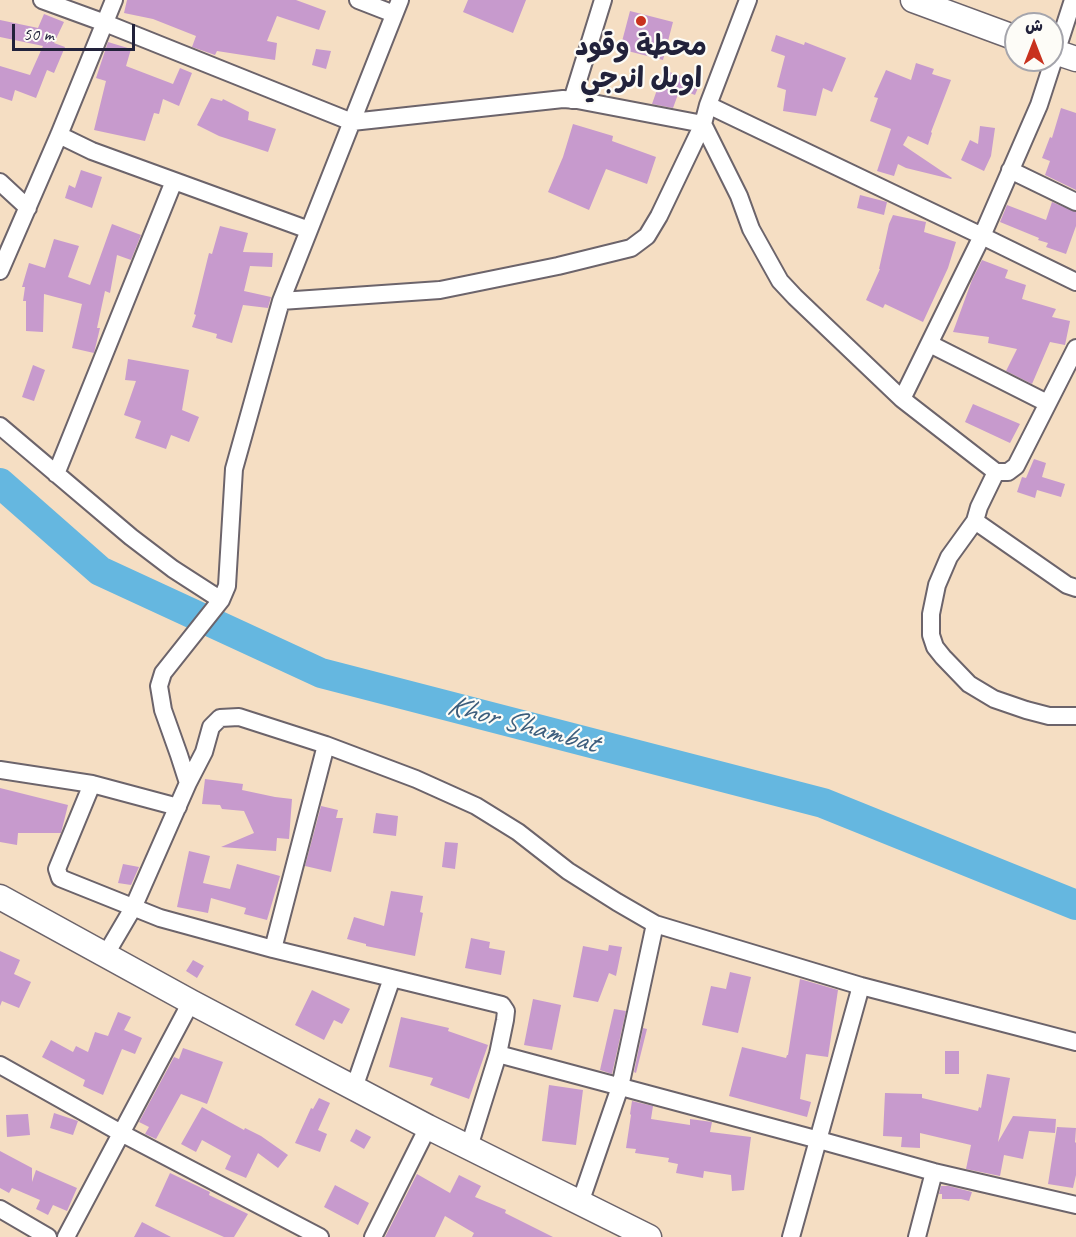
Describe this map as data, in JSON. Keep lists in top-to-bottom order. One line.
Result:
{"water":["Khor Shambat"],"places":["محطة وقود اويل انرجي"],"scale_bar":"50 m","north":"top"}
